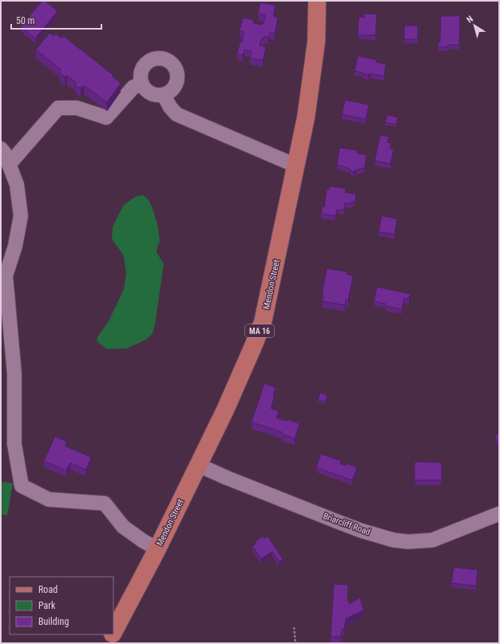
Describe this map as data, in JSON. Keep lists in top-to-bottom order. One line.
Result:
{"streets":{"main road":["Mendon Street","MA 16"],"street":["Briarcliff Road"]},"crossings":[["Mendon Street","Briarcliff Road"]],"legend":["Road","Park","Building"],"scale_bar":"50 m","north":"top left"}
